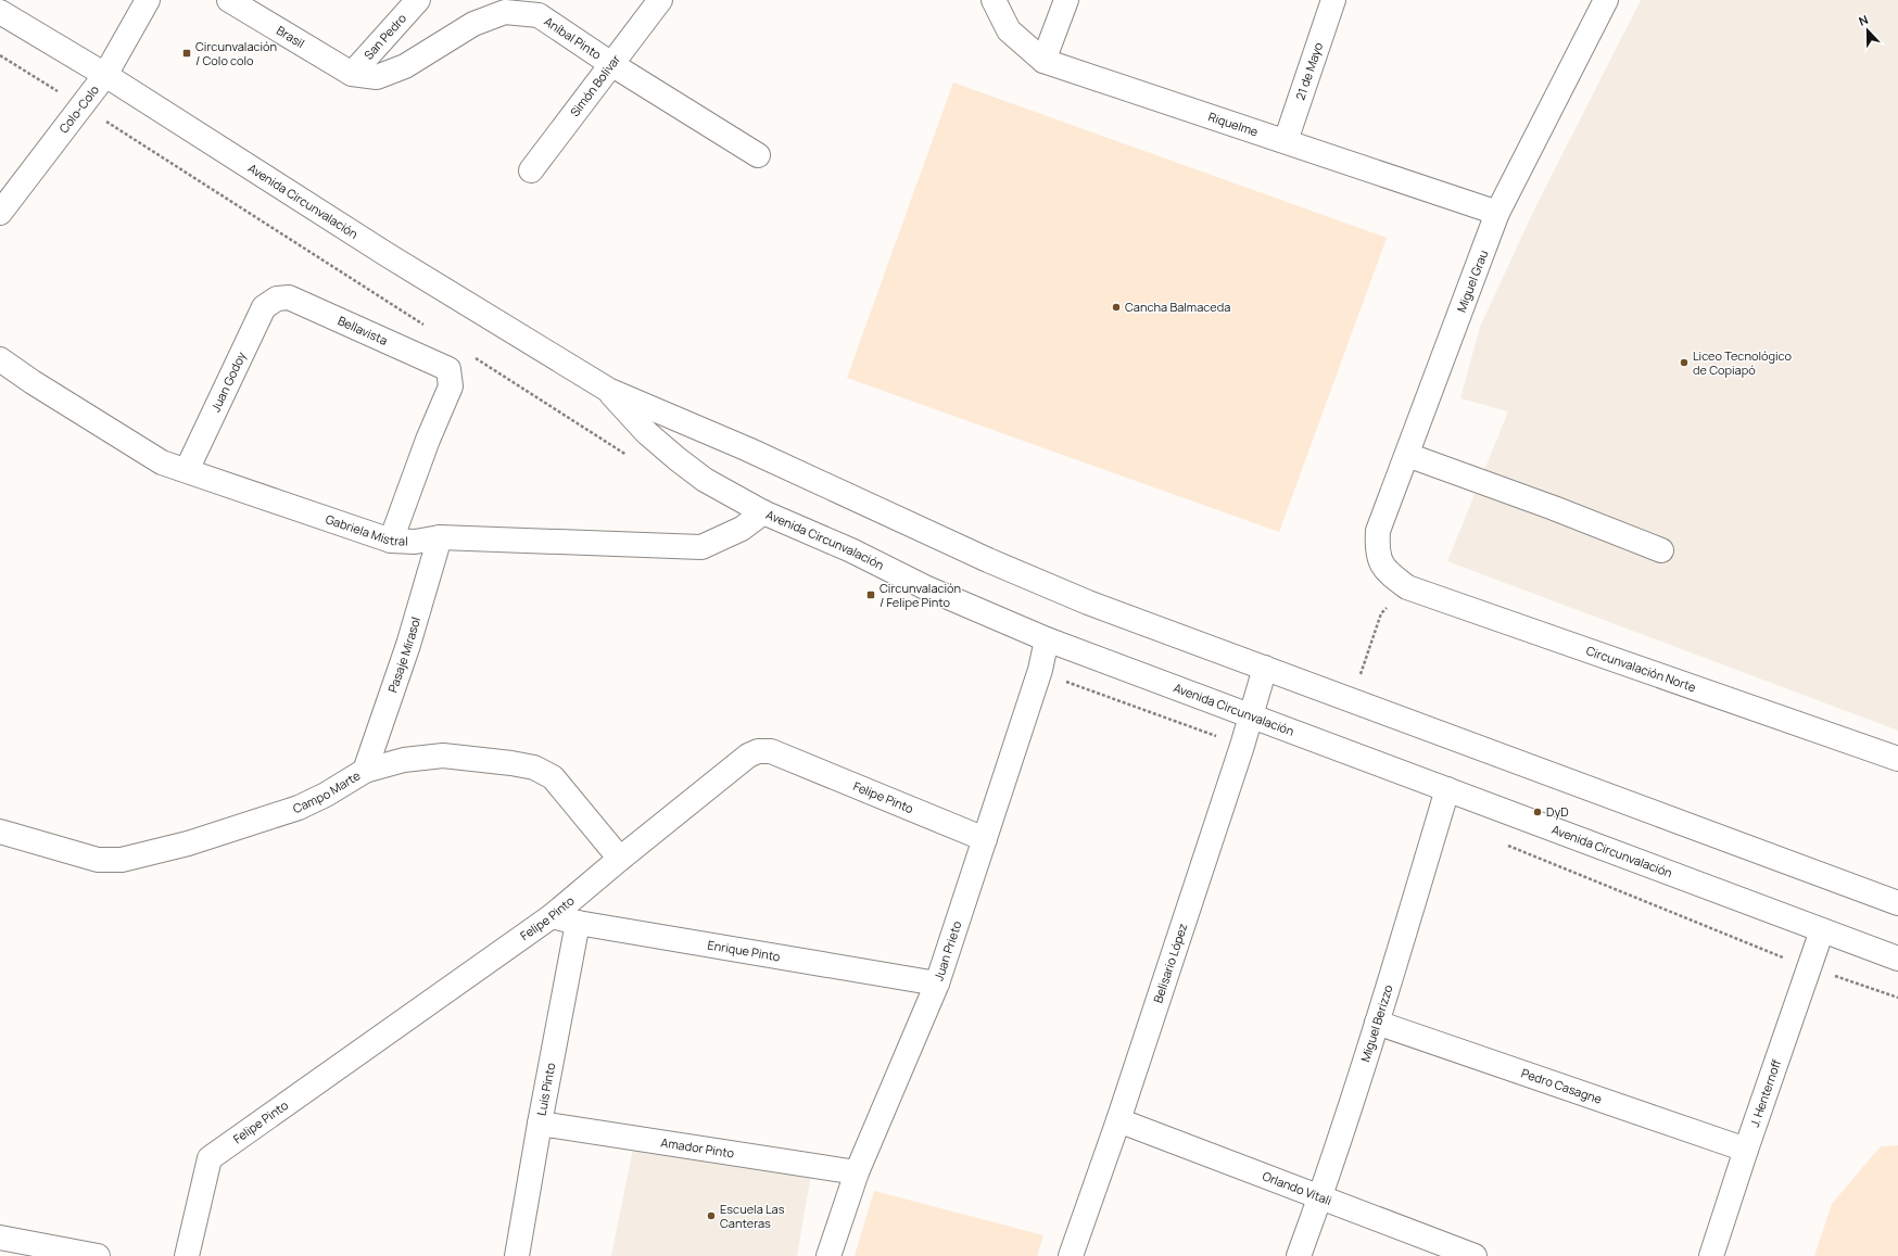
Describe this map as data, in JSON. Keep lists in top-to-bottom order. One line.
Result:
{"streets":{"street":["Brasil","San Pedro","Aníbal Pinto","21 de Mayo","Simón Bolívar","Colo-Colo","Riquelme","Avenida Circunvalación","Miguel Grau","Bellavista","Juan Godoy","Gabriela Mistral","Pasaje Mirasol","Circunvalación Norte","Campo Marte","Felipe Pinto","Enrique Pinto","Juan Prieto","Belisario López","Miguel Berizzo","Pedro Casagne","Luis Pinto","J. Henternoff","Amador Pinto","Orlando Vitali"]},"crossings":[["Brasil","San Pedro"],["Brasil","Aníbal Pinto"],["San Pedro","Aníbal Pinto"],["Aníbal Pinto","Simón Bolívar"],["21 de Mayo","Riquelme"],["Colo-Colo","Avenida Circunvalación"],["Riquelme","Miguel Grau"],["Avenida Circunvalación","Gabriela Mistral"],["Avenida Circunvalación","Juan Prieto"],["Avenida Circunvalación","Belisario López"],["Avenida Circunvalación","Miguel Berizzo"],["Avenida Circunvalación","J. Henternoff"],["Miguel Grau","Circunvalación Norte"],["Bellavista","Juan Godoy"],["Bellavista","Gabriela Mistral"],["Juan Godoy","Gabriela Mistral"],["Gabriela Mistral","Pasaje Mirasol"],["Pasaje Mirasol","Campo Marte"],["Campo Marte","Felipe Pinto"],["Felipe Pinto","Enrique Pinto"],["Felipe Pinto","Juan Prieto"],["Enrique Pinto","Juan Prieto"],["Enrique Pinto","Luis Pinto"],["Juan Prieto","Amador Pinto"],["Belisario López","Orlando Vitali"],["Miguel Berizzo","Pedro Casagne"],["Miguel Berizzo","Orlando Vitali"],["Pedro Casagne","J. Henternoff"],["Luis Pinto","Amador Pinto"]],"places":{"transit":["Circunvalación / Colo colo","Circunvalación / Felipe Pinto"],"other":["Cancha Balmaceda","Liceo Tecnológico de Copiapó","DyD","Escuela Las Canteras"]},"north":"top"}
